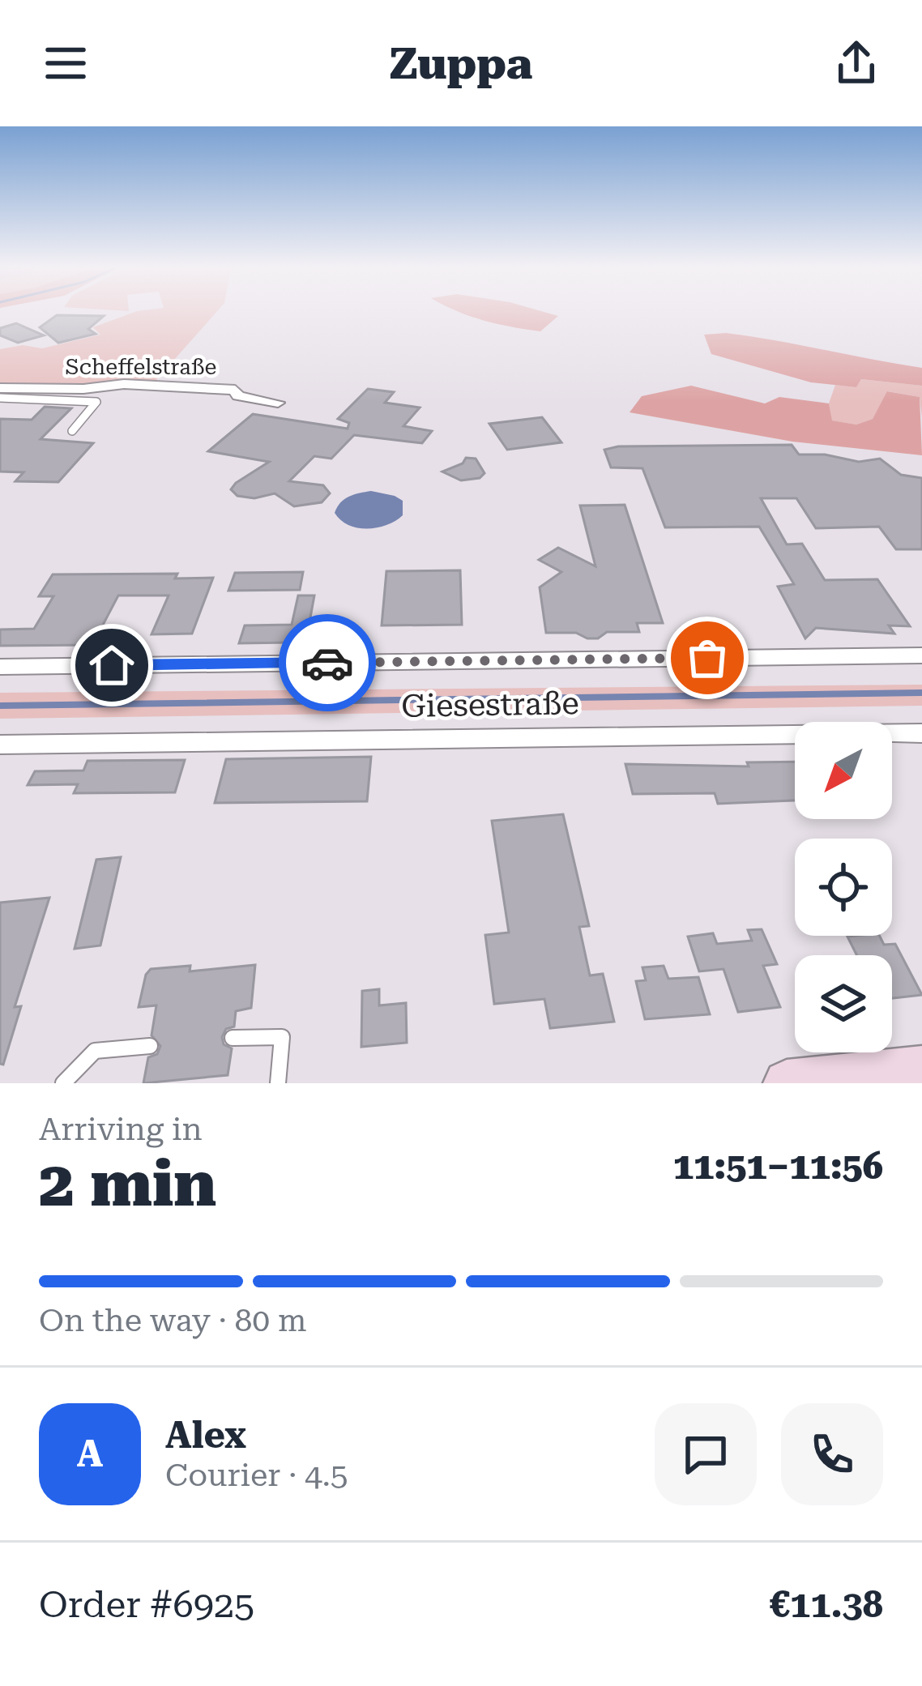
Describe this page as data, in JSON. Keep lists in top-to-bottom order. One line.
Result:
{"streets":{"street":["Scheffelstraße","Giesestraße"]},"north":"bottom left","page":{"header":"Zuppa","heading":["2 min","Arriving in","11:51–11:56"],"panel":["Alex","Courier · 4.5","Order #6925","€11.38"],"bar":"On the way · 80 m","round":"A"}}
